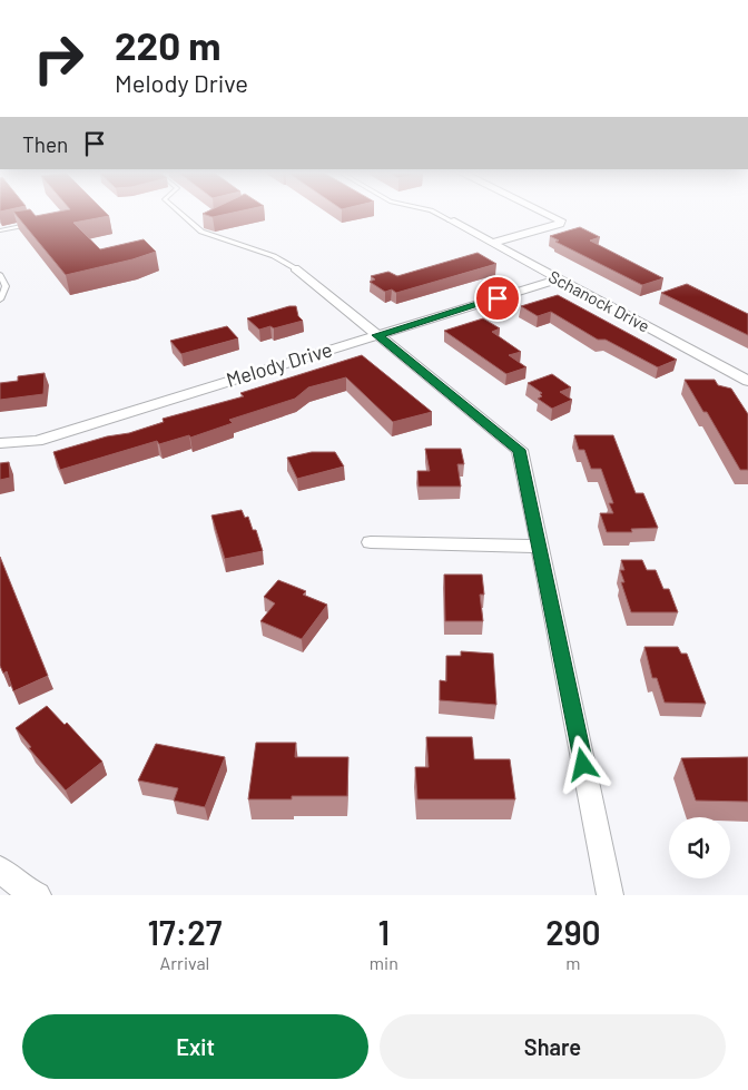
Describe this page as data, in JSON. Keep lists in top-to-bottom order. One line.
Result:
{"streets":{"street":["Schanock Drive","Melody Drive"]},"crossings":[["Schanock Drive","Melody Drive"]],"page":{"turn":["220 m","Melody Drive"],"then":"Then","eta":["17:27","Arrival","1","min","290","m"],"buttons":["Exit","Share"]}}
